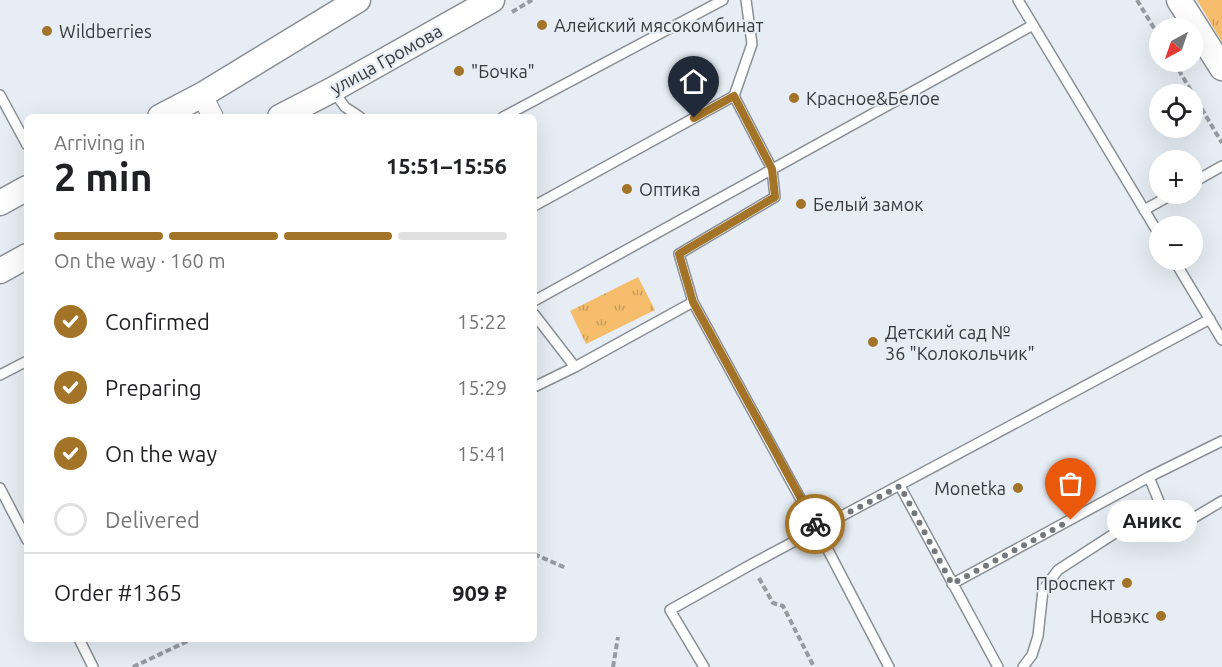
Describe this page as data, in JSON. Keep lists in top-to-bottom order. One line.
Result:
{"streets":{"street":["улица Громова"]},"places":["Алейский мясокомбинат","Wildberries","\"Бочка\"","Красное&Белое","Оптика","Белый замок","Детский сад № 36 \"Колокольчик\"","Monetka","Аникс","Проспект","Новэкс"],"north":"bottom left","page":{"map_buttons":["+","−"],"heading":["2 min","Arriving in","15:51–15:56"],"panel":["Order #1365","909 ₽"],"bar":"On the way · 160 m","list":[["Confirmed","15:22"],["Preparing","15:29"],["On the way","15:41"],"Delivered"],"bubble":"Аникс"}}
